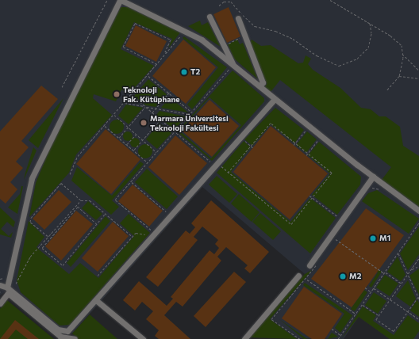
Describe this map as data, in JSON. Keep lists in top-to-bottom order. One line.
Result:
{"places":["T2","Teknoloji Fak. Kütüphane","Marmara Üniversitesi Teknoloji Fakültesi","M1","M2"]}
